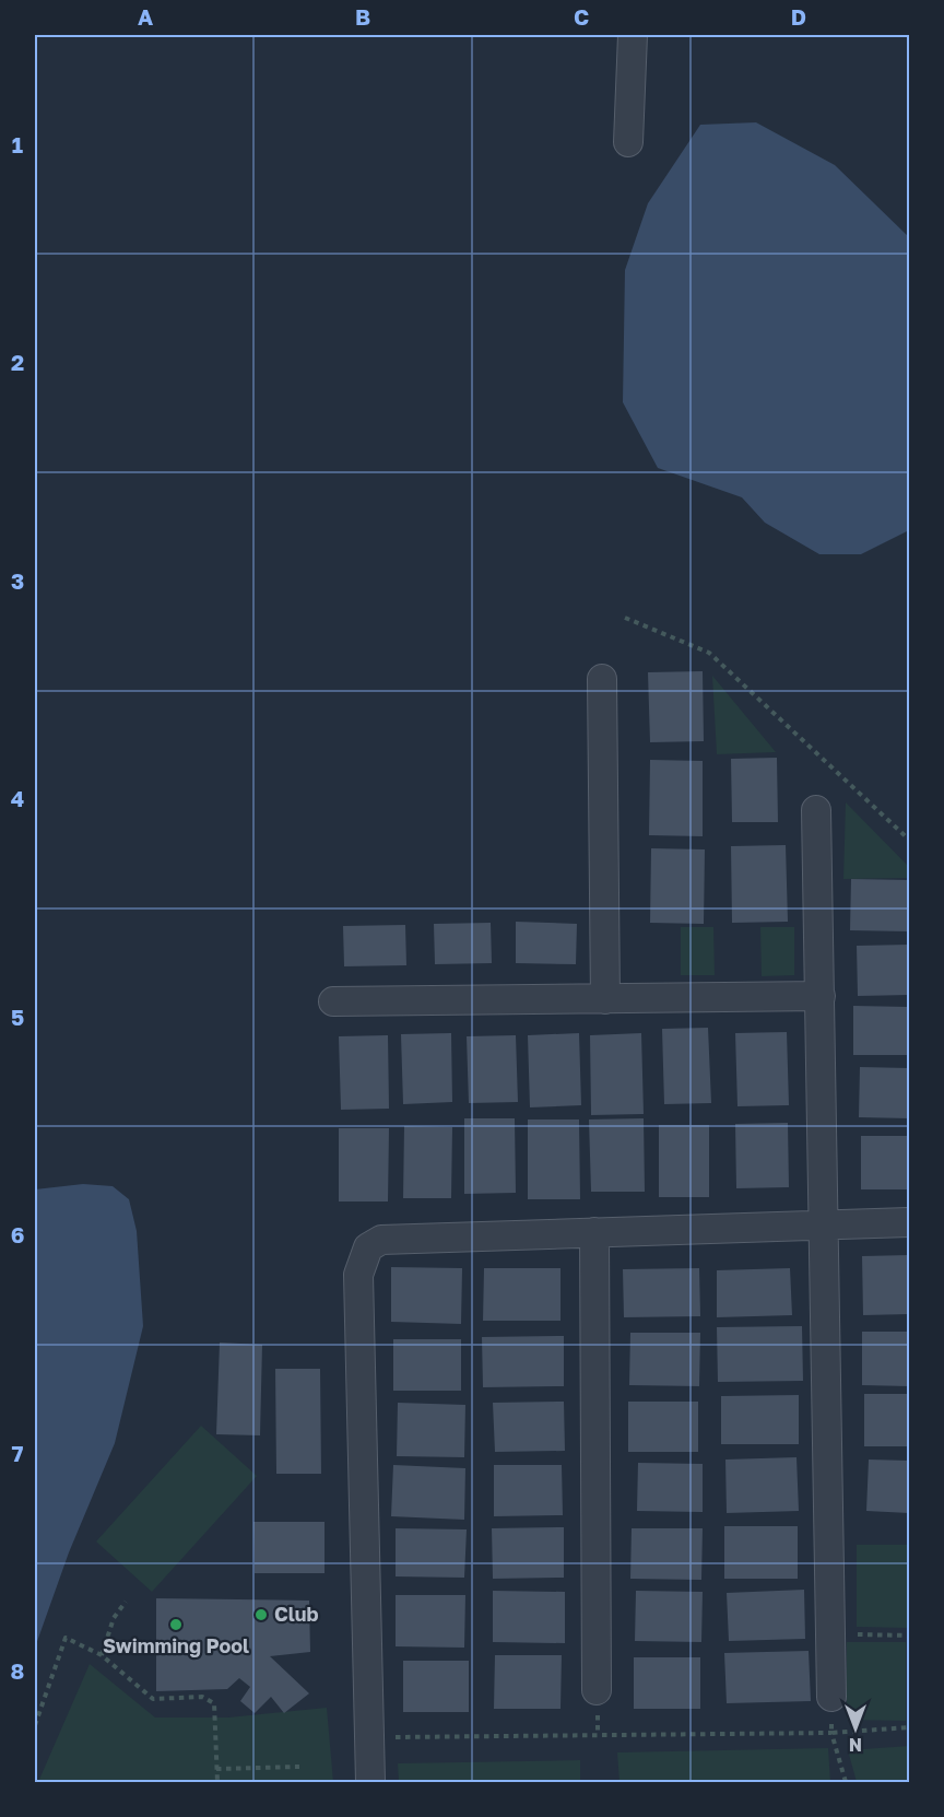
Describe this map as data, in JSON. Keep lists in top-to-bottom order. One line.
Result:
{"places":["Club","Swimming Pool"],"north":"bottom","grid":{"columns":["A","B","C","D"],"rows":["1","2","3","4","5","6","7","8"]}}
